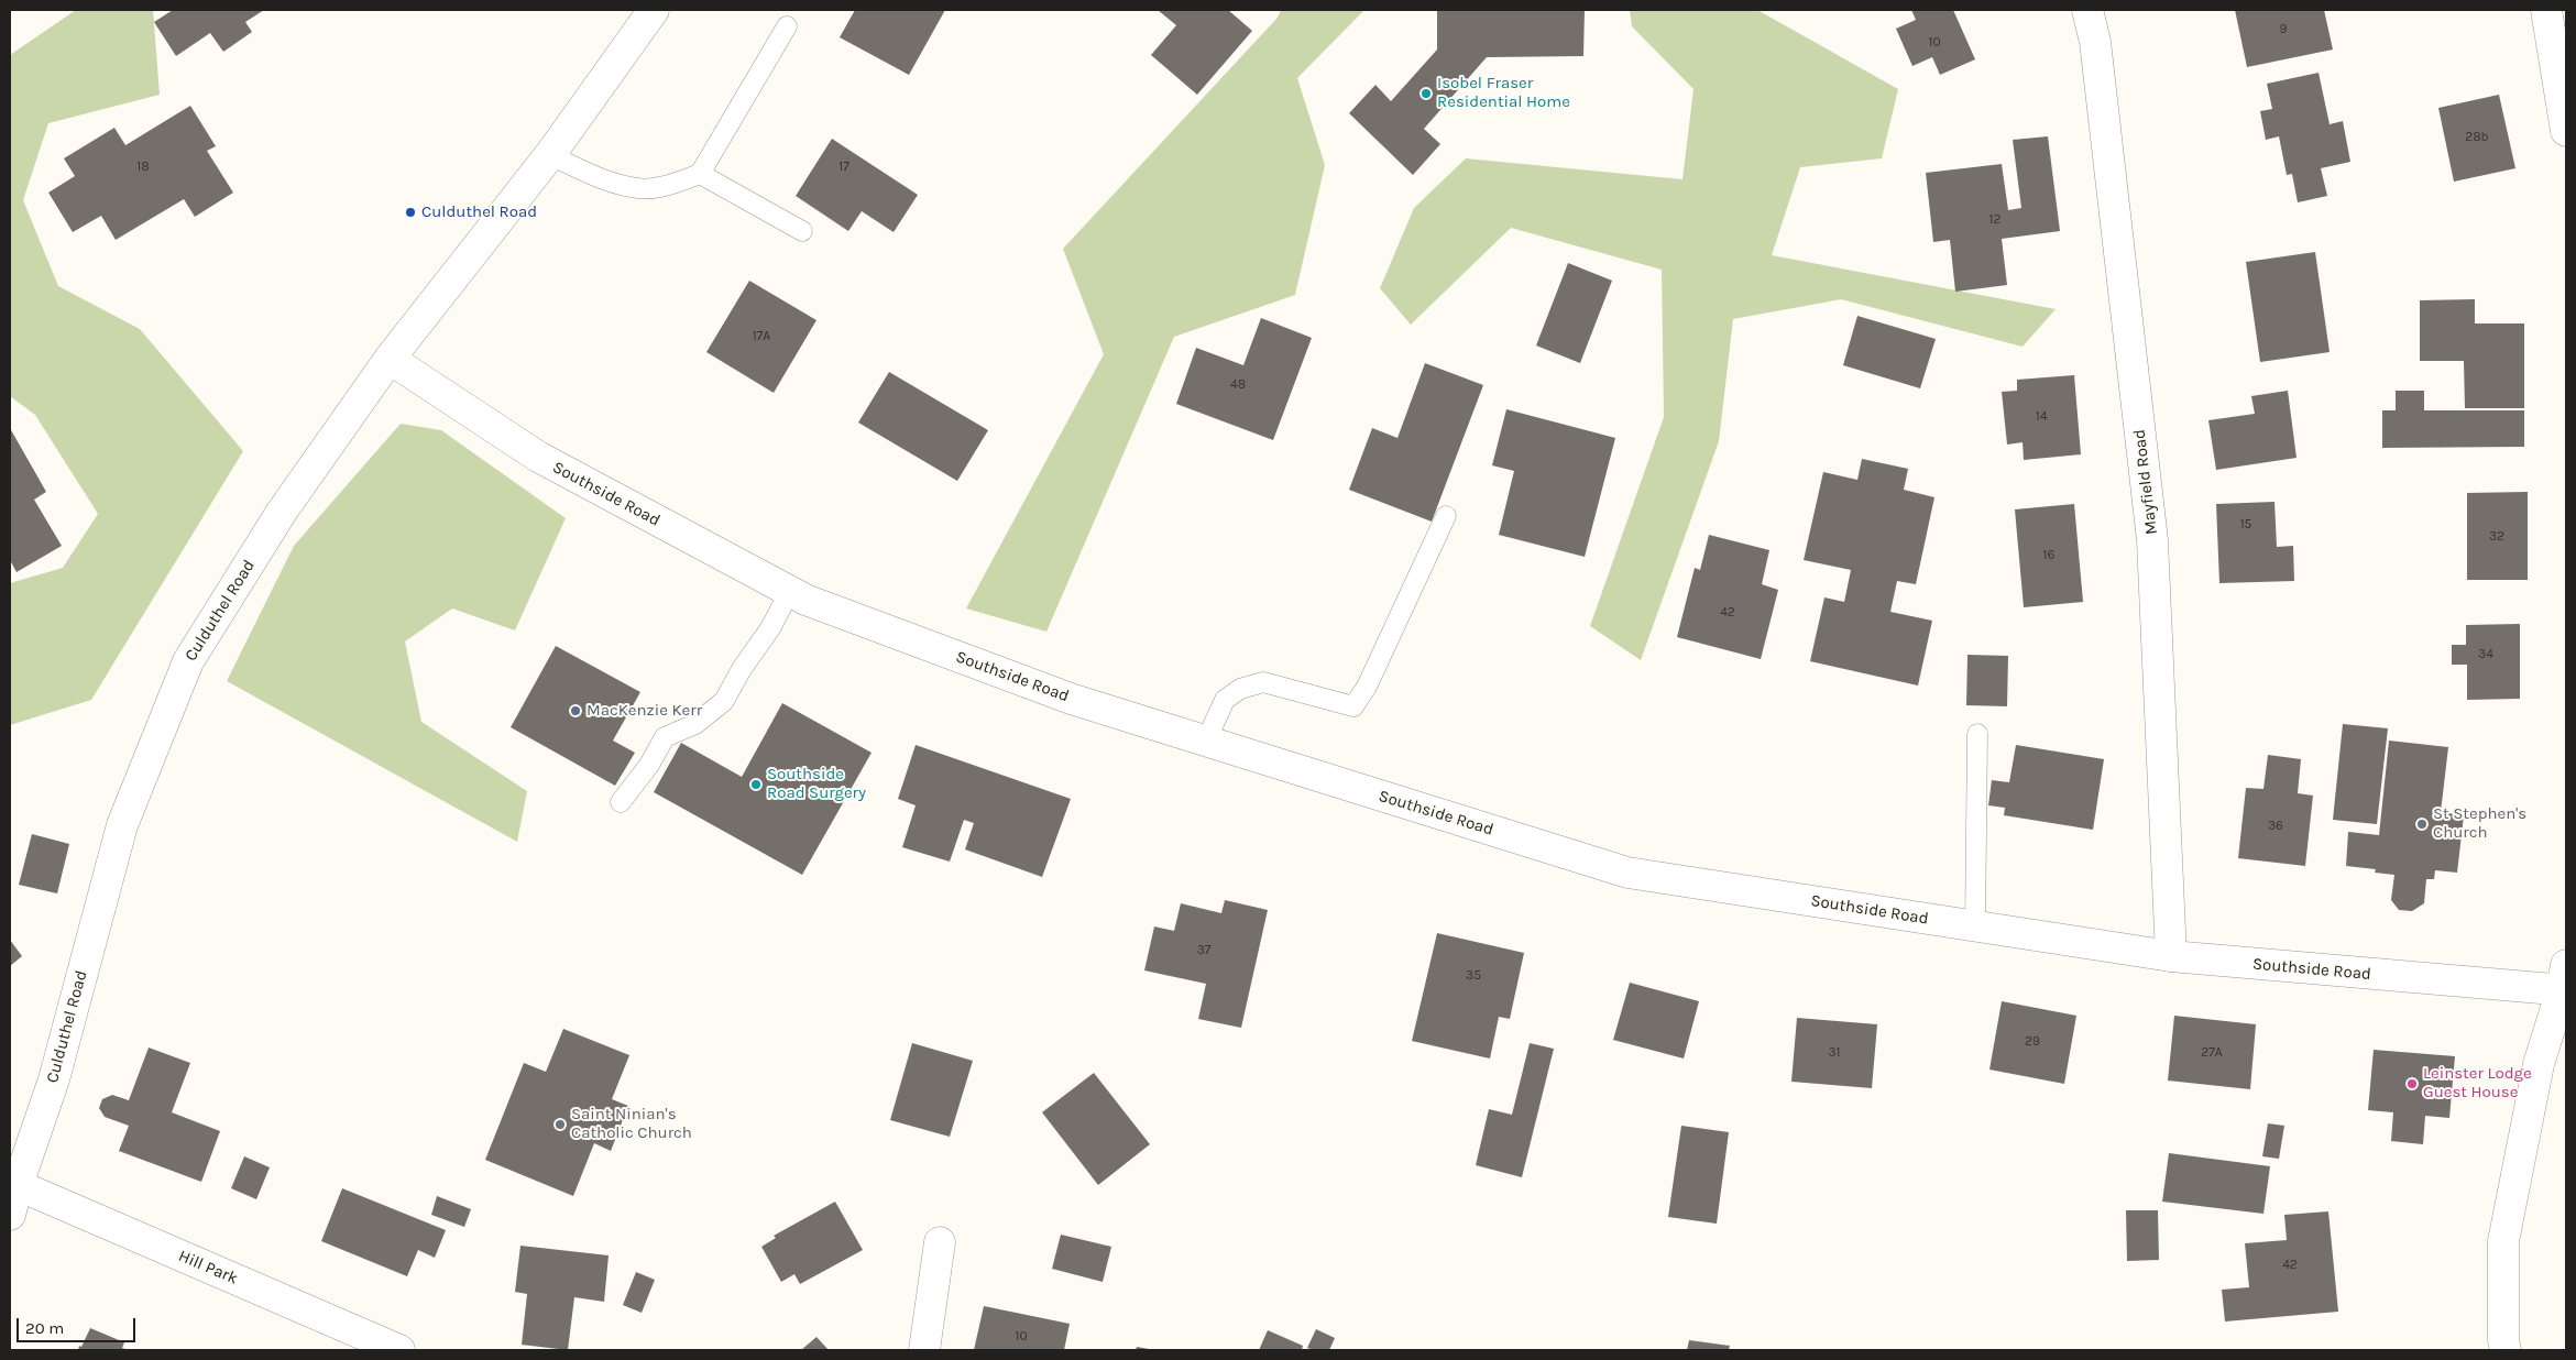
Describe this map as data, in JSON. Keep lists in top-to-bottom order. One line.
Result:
{"streets":{"street":["Mayfield Road","Southside Road","Culduthel Road","Hill Park"]},"crossings":[["Mayfield Road","Southside Road"],["Southside Road","Culduthel Road"],["Culduthel Road","Hill Park"]],"places":["Isobel Fraser Residential Home","Culduthel Road","MacKenzie Kerr","Southside Road Surgery","St Stephen's Church","Leinster Lodge Guest House","Saint Ninian's Catholic Church"],"house_numbers":["9","10","28b","18","17","12","17A","48","14","15","32","16","42","34","36","37","35","29","31","27A","42","10"],"scale_bar":"20 m"}
